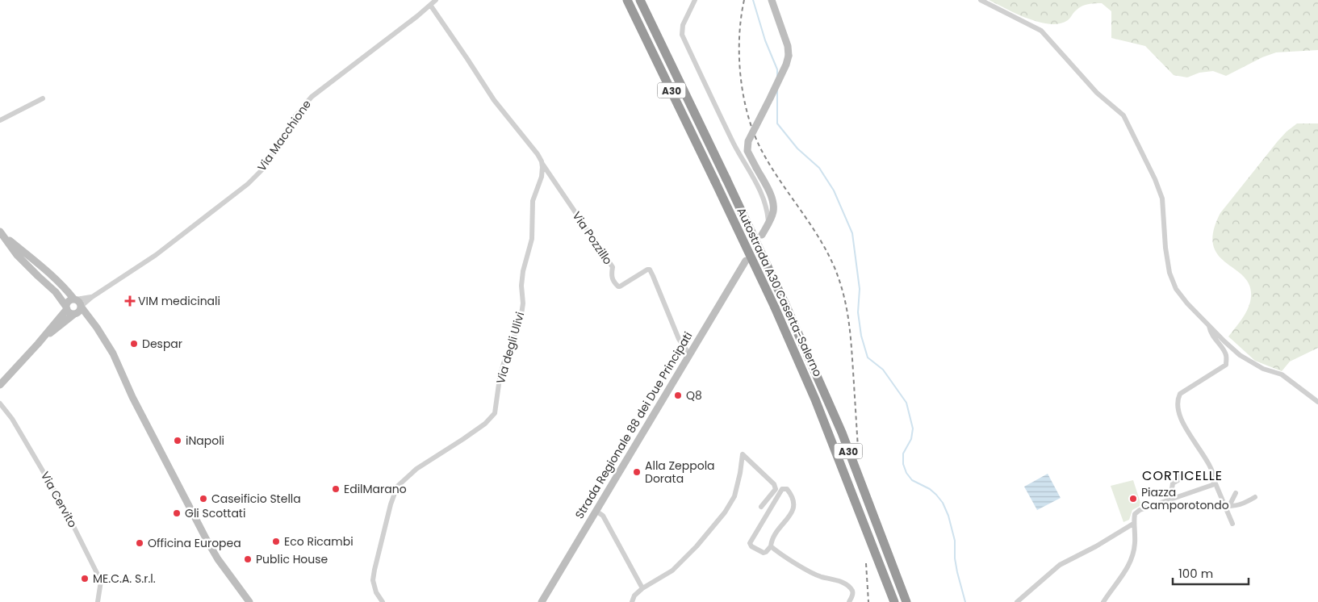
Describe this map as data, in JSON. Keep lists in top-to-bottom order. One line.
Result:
{"streets":{"highway":["A30","Autostrada A30 Caserta-Salerno"],"street":["Via Macchione","Via Pozzillo","Via degli Ulivi","Strada Regionale 88 dei Due Principati","Via Cervito"]},"crossings":[["Via Pozzillo","Via degli Ulivi"],["Via Pozzillo","Strada Regionale 88 dei Due Principati"]],"districts":["CORTICELLE"],"places":{"health":["VIM medicinali"],"other":["Despar","Q8","iNapoli","Alla Zeppola Dorata","EdilMarano","Caseificio Stella","Piazza Camporotondo","Gli Scottati","Eco Ricambi","Officina Europea","Public House","ME.C.A. S.r.l."]},"scale_bar":"100 m"}
